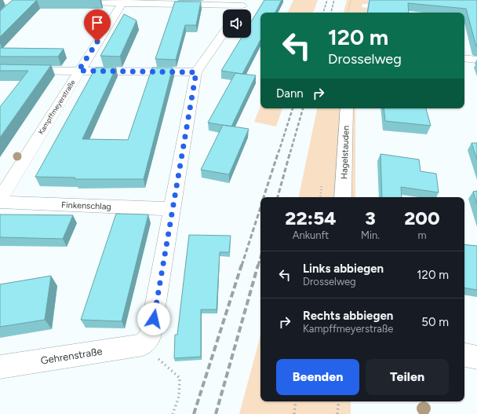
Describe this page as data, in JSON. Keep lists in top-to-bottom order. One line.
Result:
{"streets":{"street":["Kampffmeyerstraße","Hagelstauden","Finkenschlag","Gehrenstraße"]},"page":{"turn":["120 m","Drosselweg"],"then":"Dann","eta":["22:54","Ankunft","3","Min.","200","m"],"list":[{"name":"Links abbiegen","note":"Drosselweg","value":"120 m"},{"name":"Rechts abbiegen","note":"Kampffmeyerstraße","value":"50 m"}],"buttons":["Beenden","Teilen"]}}
